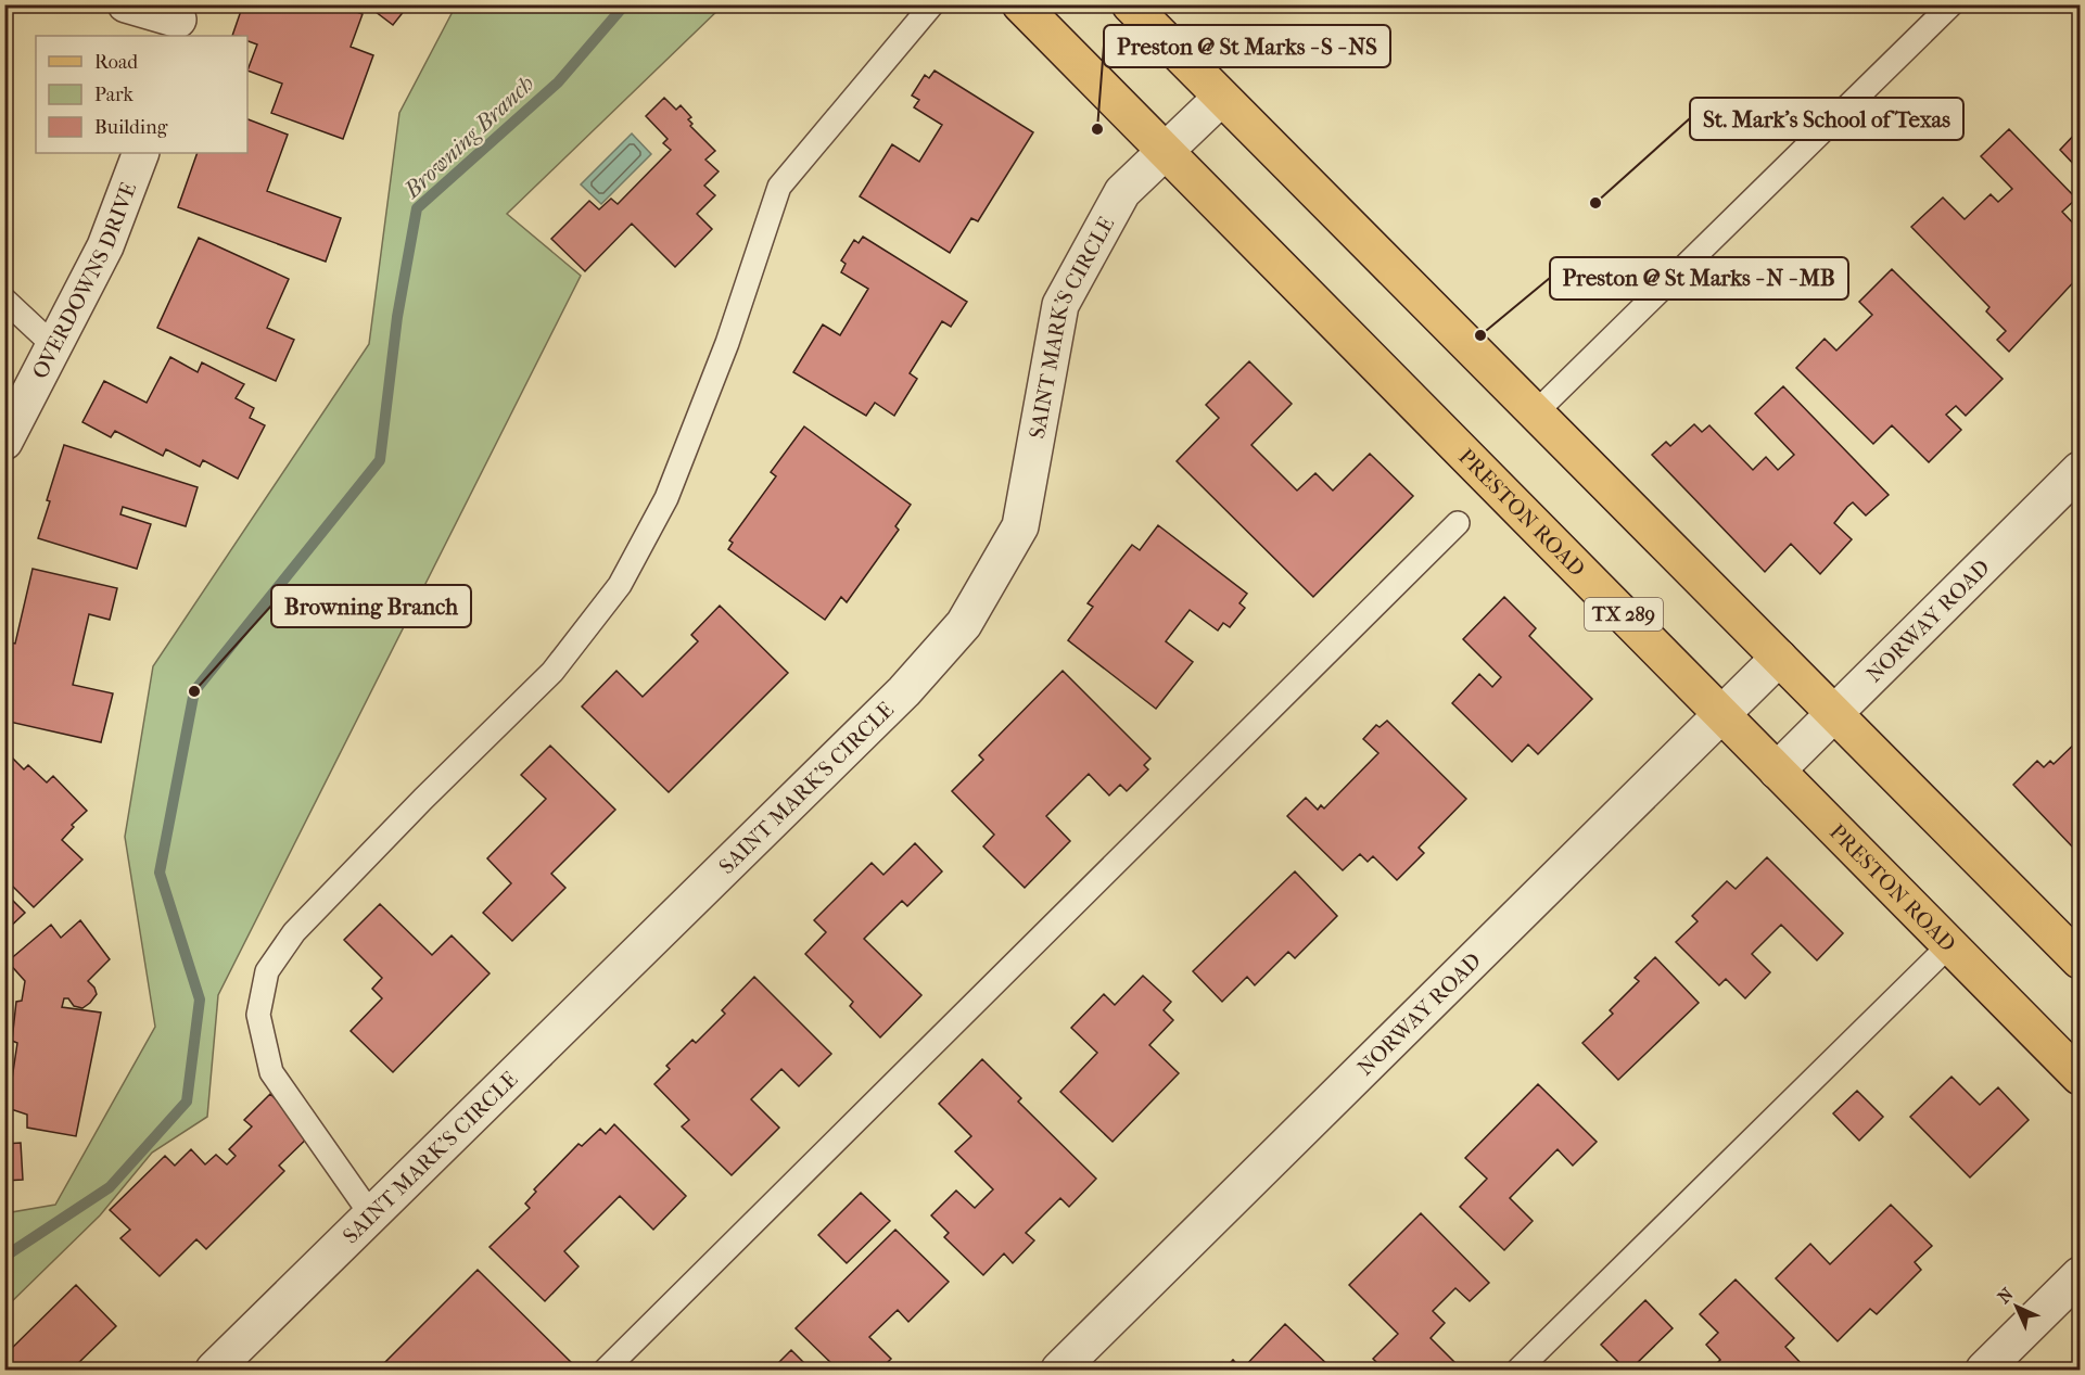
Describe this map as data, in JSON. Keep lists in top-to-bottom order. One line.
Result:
{"streets":{"main road":["PRESTON ROAD","TX 289"],"street":["OVERDOWNS DRIVE","SAINT MARK'S CIRCLE","NORWAY ROAD"]},"crossings":[["SAINT MARK'S CIRCLE","PRESTON ROAD"],["PRESTON ROAD","NORWAY ROAD"]],"water":["Browning Branch"],"places":["Preston @ St Marks - S - NS","St. Mark's School of Texas","Preston @ St Marks - N - MB","Browning Branch"],"legend":["Road","Park","Building"],"north":"top left"}
